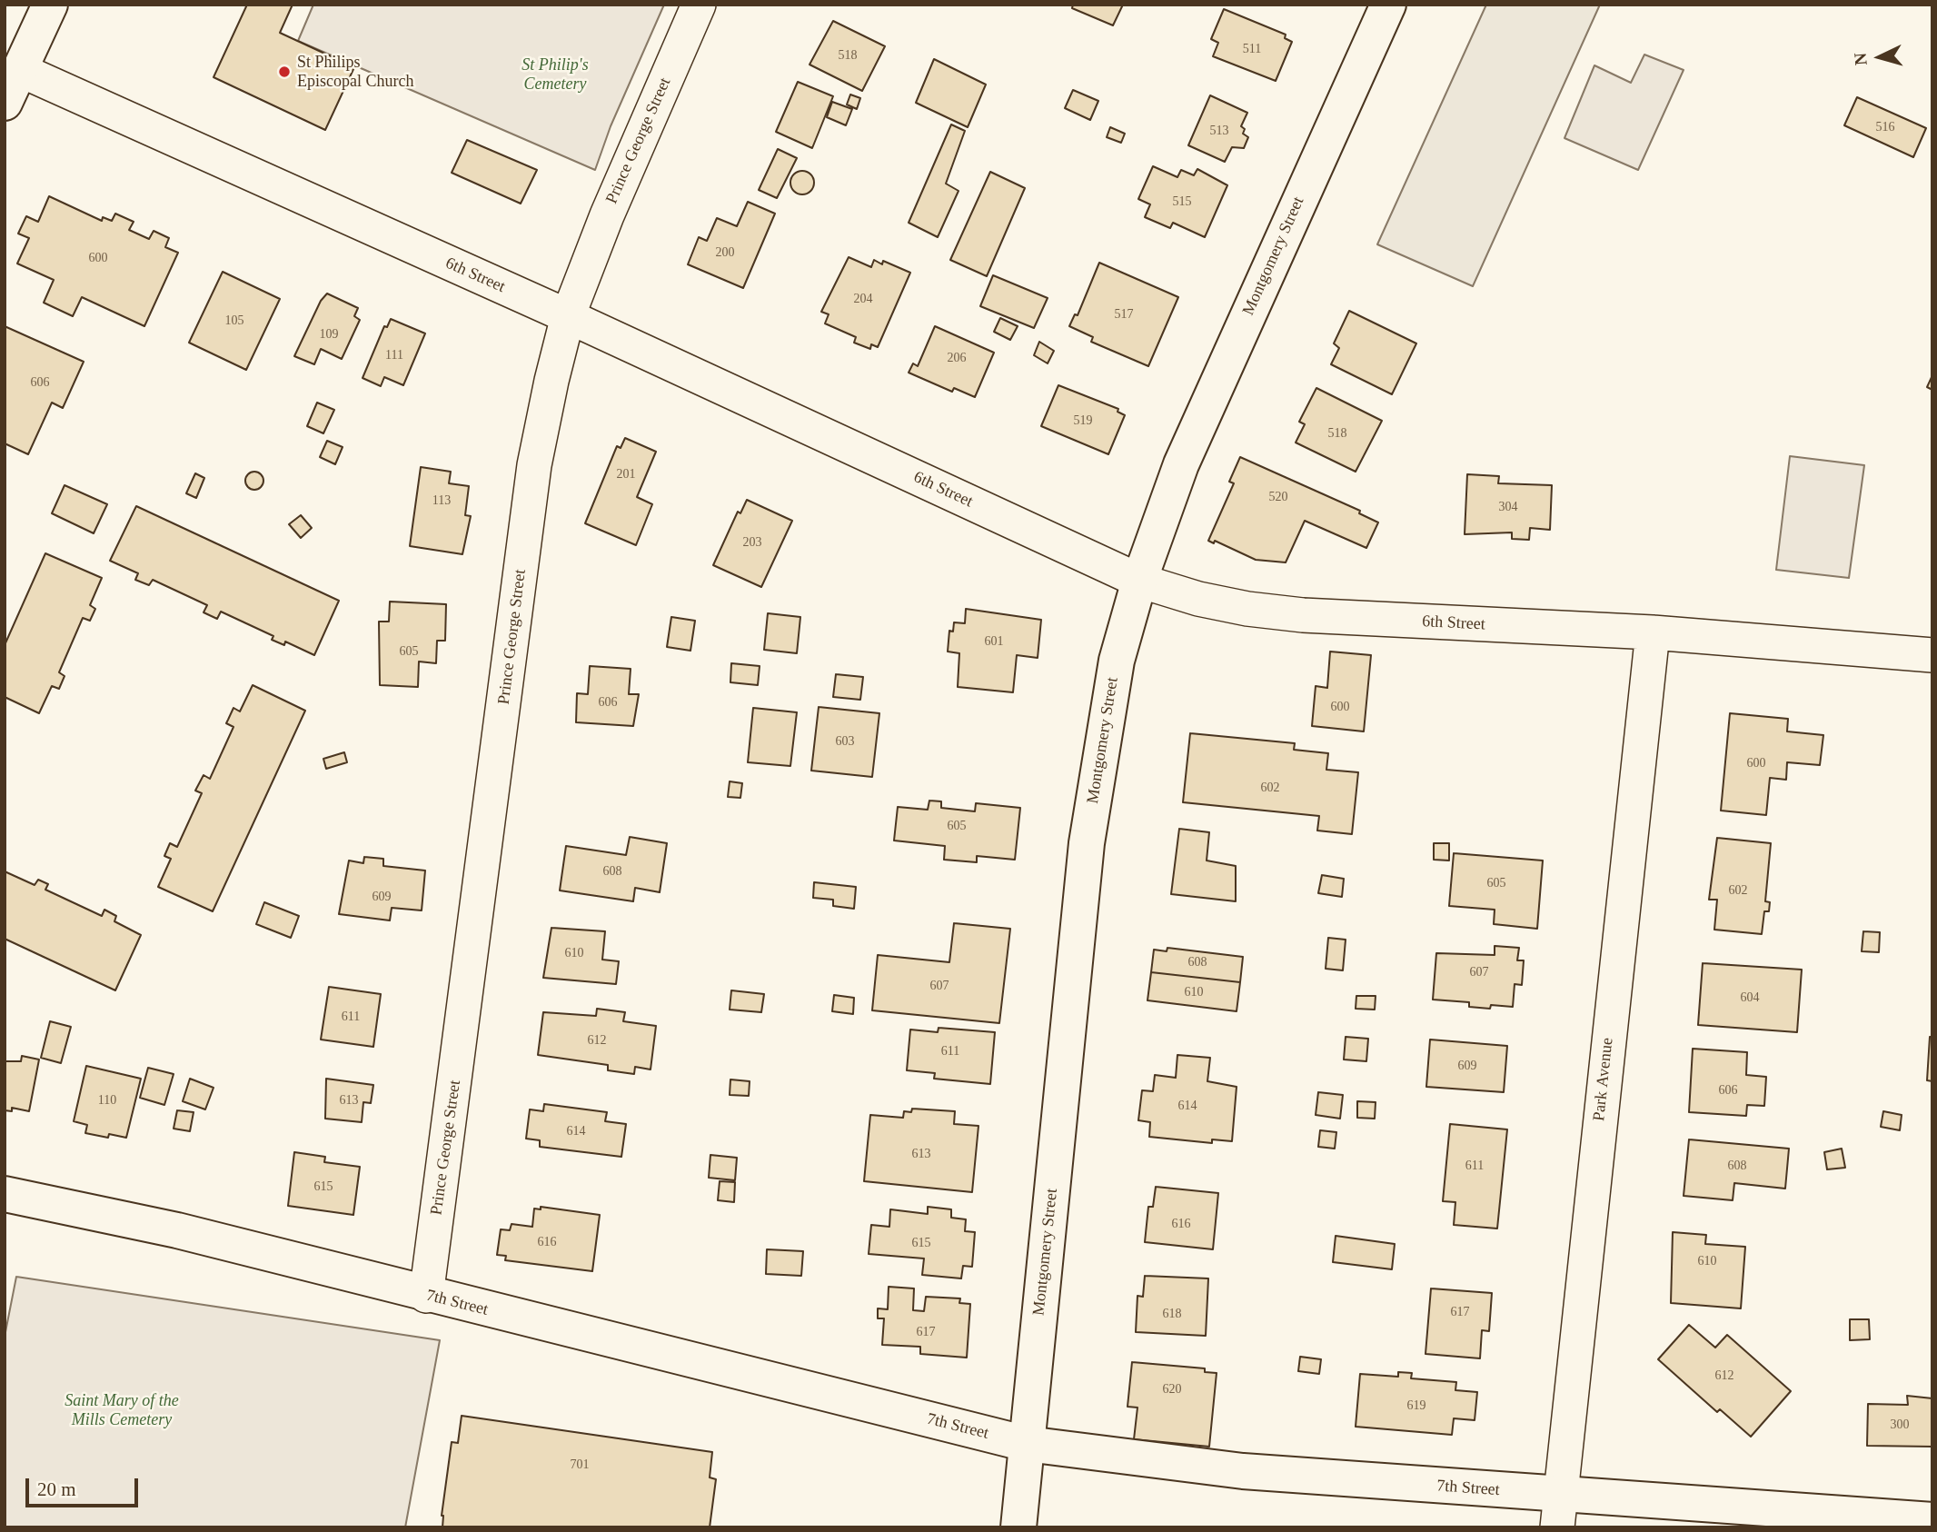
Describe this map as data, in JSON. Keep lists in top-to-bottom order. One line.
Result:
{"streets":{"main road":["Montgomery Street","7th Street"],"street":["Prince George Street","6th Street","Park Avenue"]},"crossings":[["Prince George Street","6th Street"],["Prince George Street","7th Street"],["Montgomery Street","6th Street"],["Montgomery Street","7th Street"],["6th Street","Park Avenue"],["Park Avenue","7th Street"]],"parks":["St Philip's Cemetery","Saint Mary of the Mills Cemetery"],"places":["St Philips Episcopal Church"],"house_numbers":["511","518","516","513","515","200","600","204","517","105","109","111","206","606","519","518","201","520","113","304","203","601","605","606","600","603","600","602","605","608","605","602","609","610","608","607","607","610","604","611","612","611","609","606","110","613","614","614","613","611","608","615","616","616","615","610","617","618","617","612","620","619","300","701"],"scale_bar":"20 m","north":"left"}
